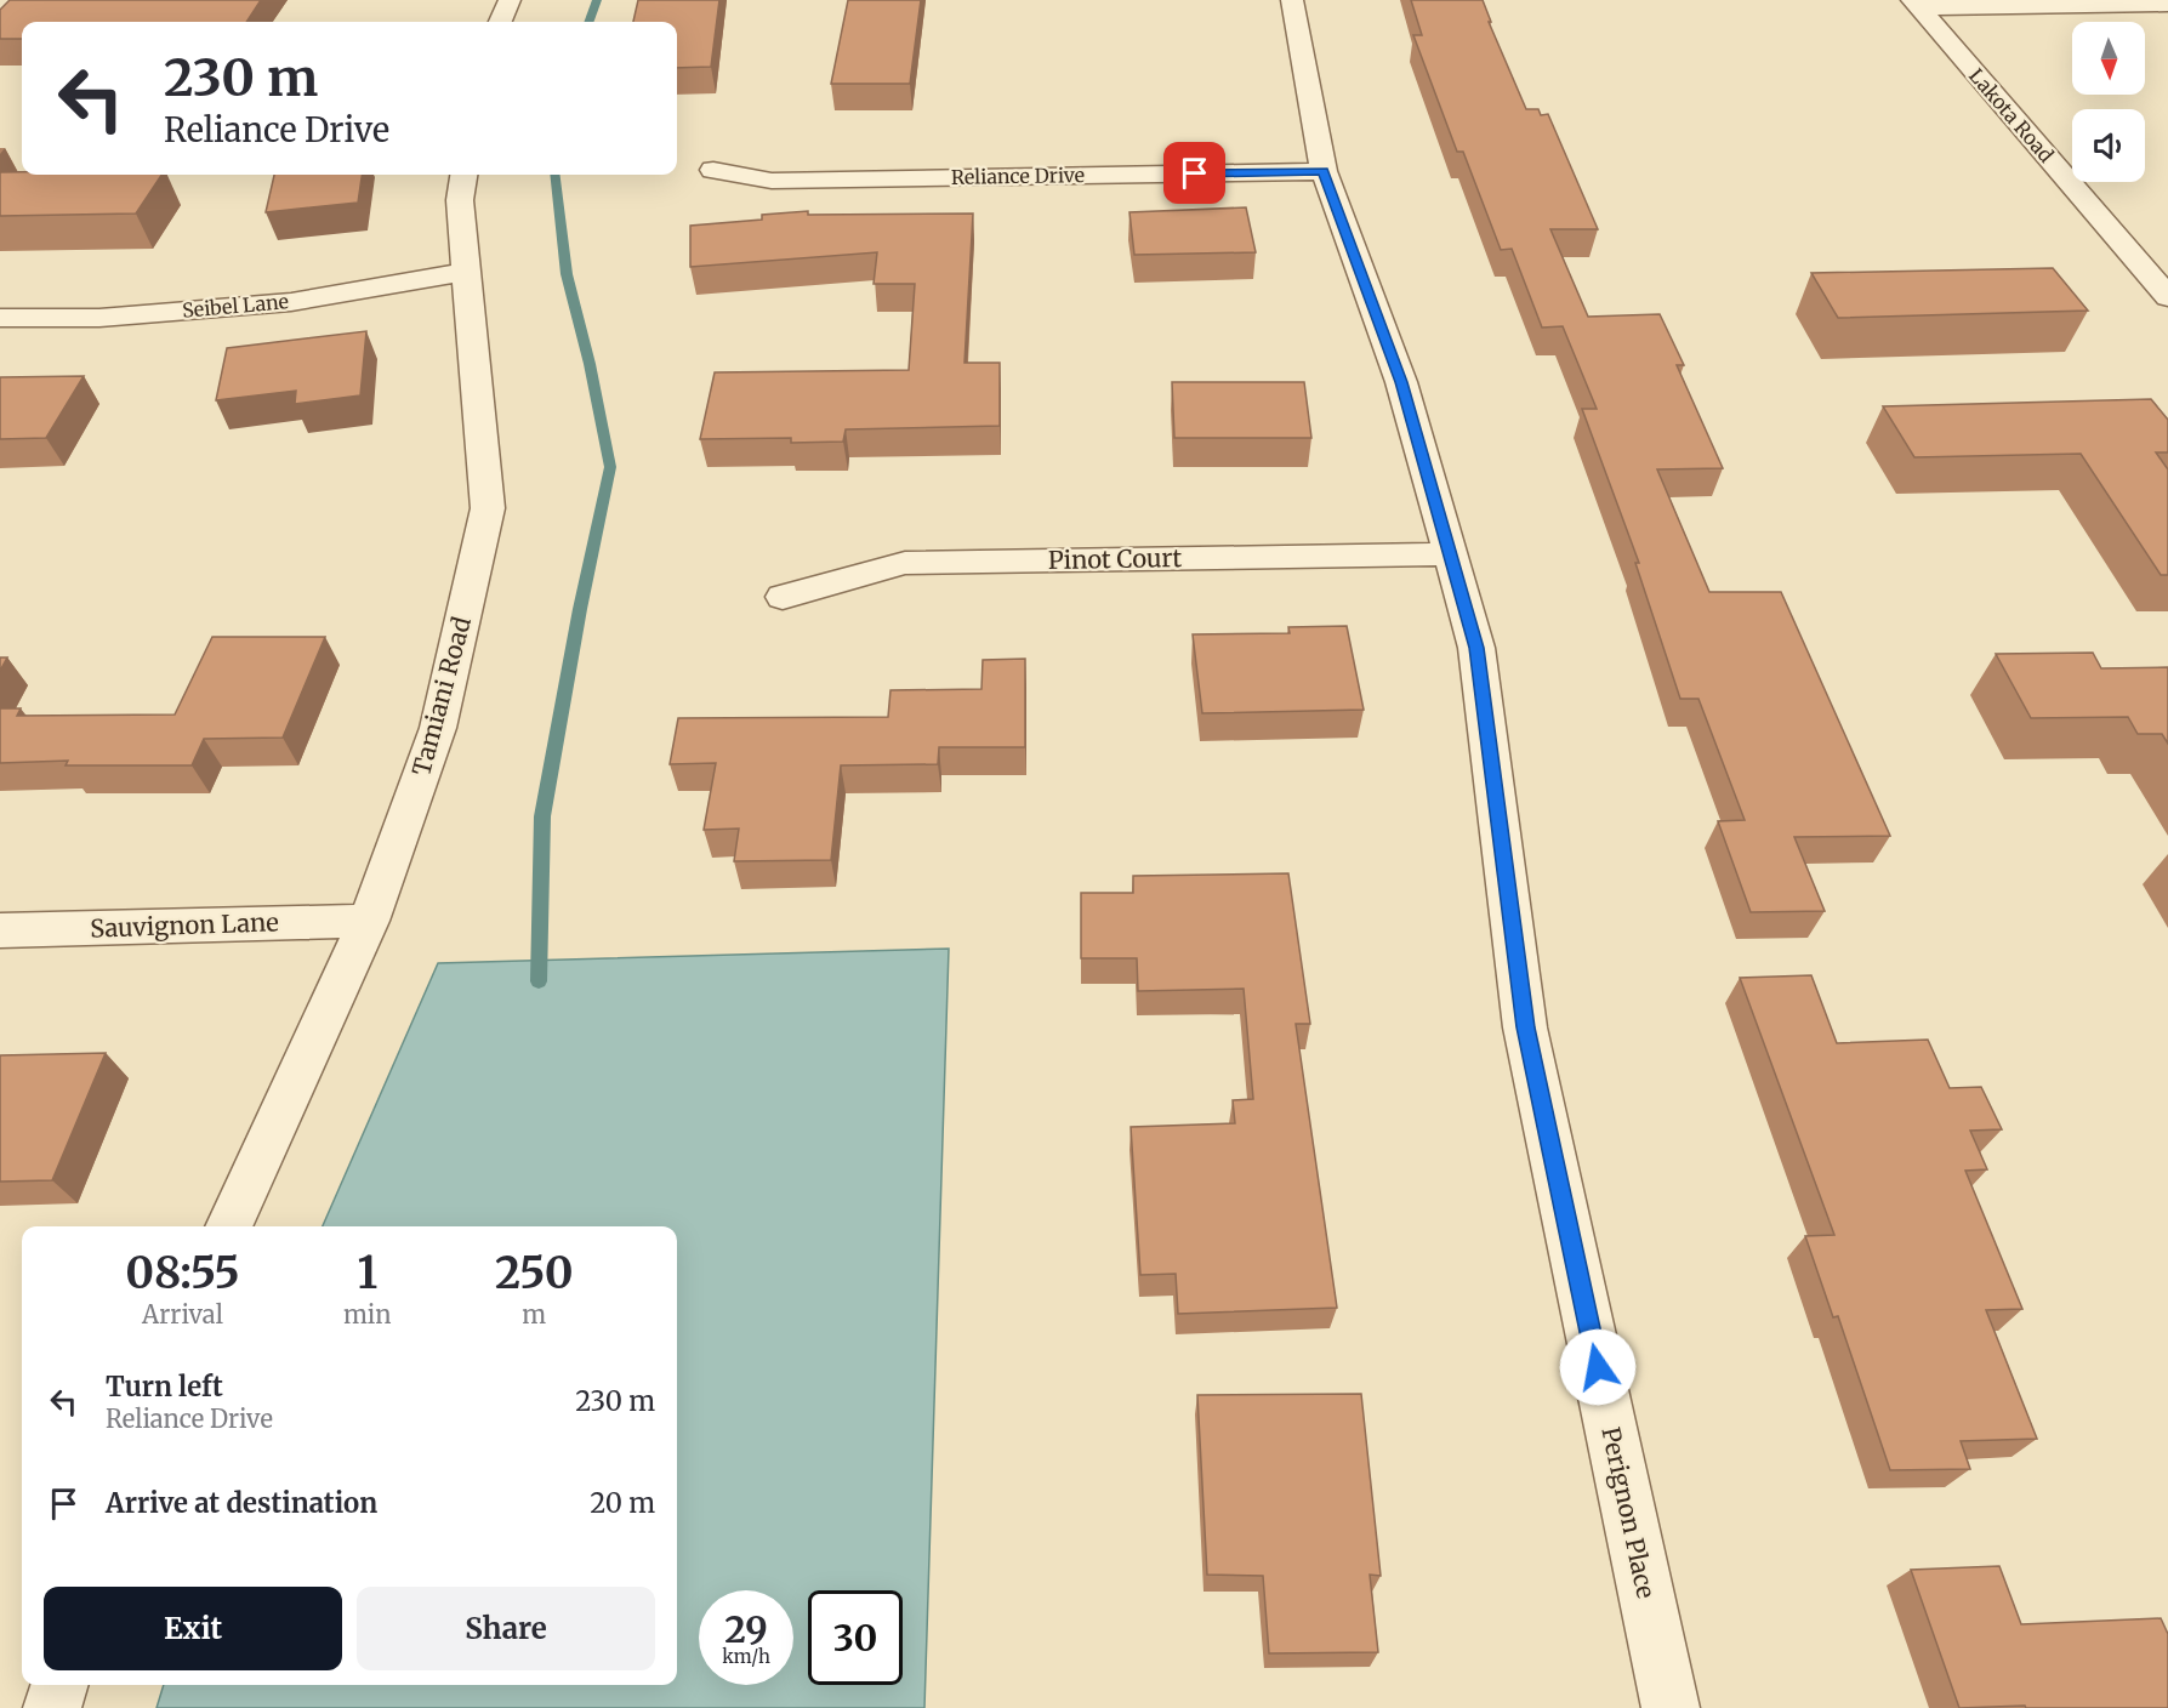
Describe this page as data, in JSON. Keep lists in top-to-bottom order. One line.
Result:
{"streets":{"street":["Lakota Road","Reliance Drive","Seibel Lane","Pinot Court","Tamiani Road","Sauvignon Lane","Perignon Place"]},"crossings":[["Reliance Drive","Perignon Place"],["Seibel Lane","Tamiani Road"],["Pinot Court","Perignon Place"],["Tamiani Road","Sauvignon Lane"]],"north":"bottom","page":{"turn":["230 m","Reliance Drive"],"eta":["08:55","Arrival","1","min","250","m"],"list":[{"name":"Turn left","note":"Reliance Drive","value":"230 m"},{"name":"Arrive at destination","value":"20 m"}],"buttons":["Exit","Share"],"speed":"29 km/h","limit":"30"}}
